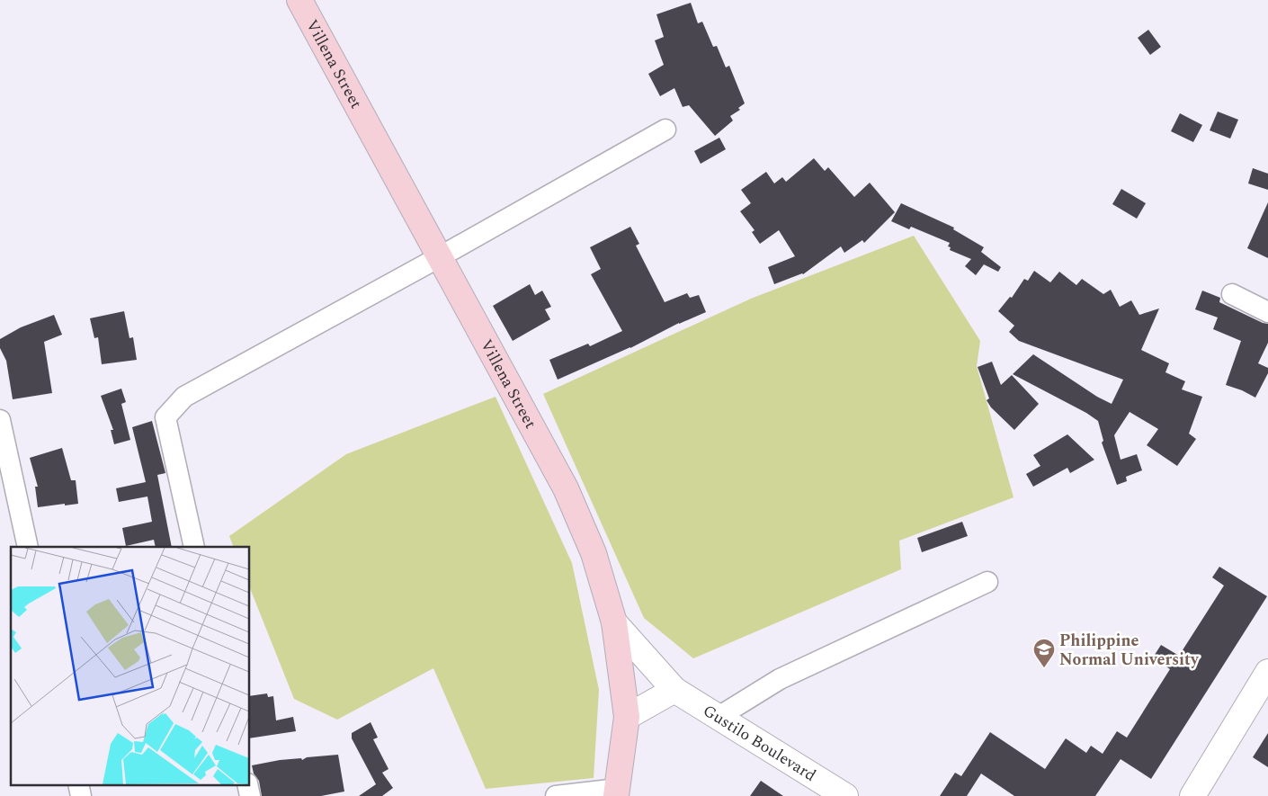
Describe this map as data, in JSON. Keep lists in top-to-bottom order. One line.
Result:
{"streets":{"main road":["Villena Street"],"street":["Gustilo Boulevard"]},"crossings":[["Villena Street","Gustilo Boulevard"]],"places":{"school or university":["Philippine Normal University"]}}
